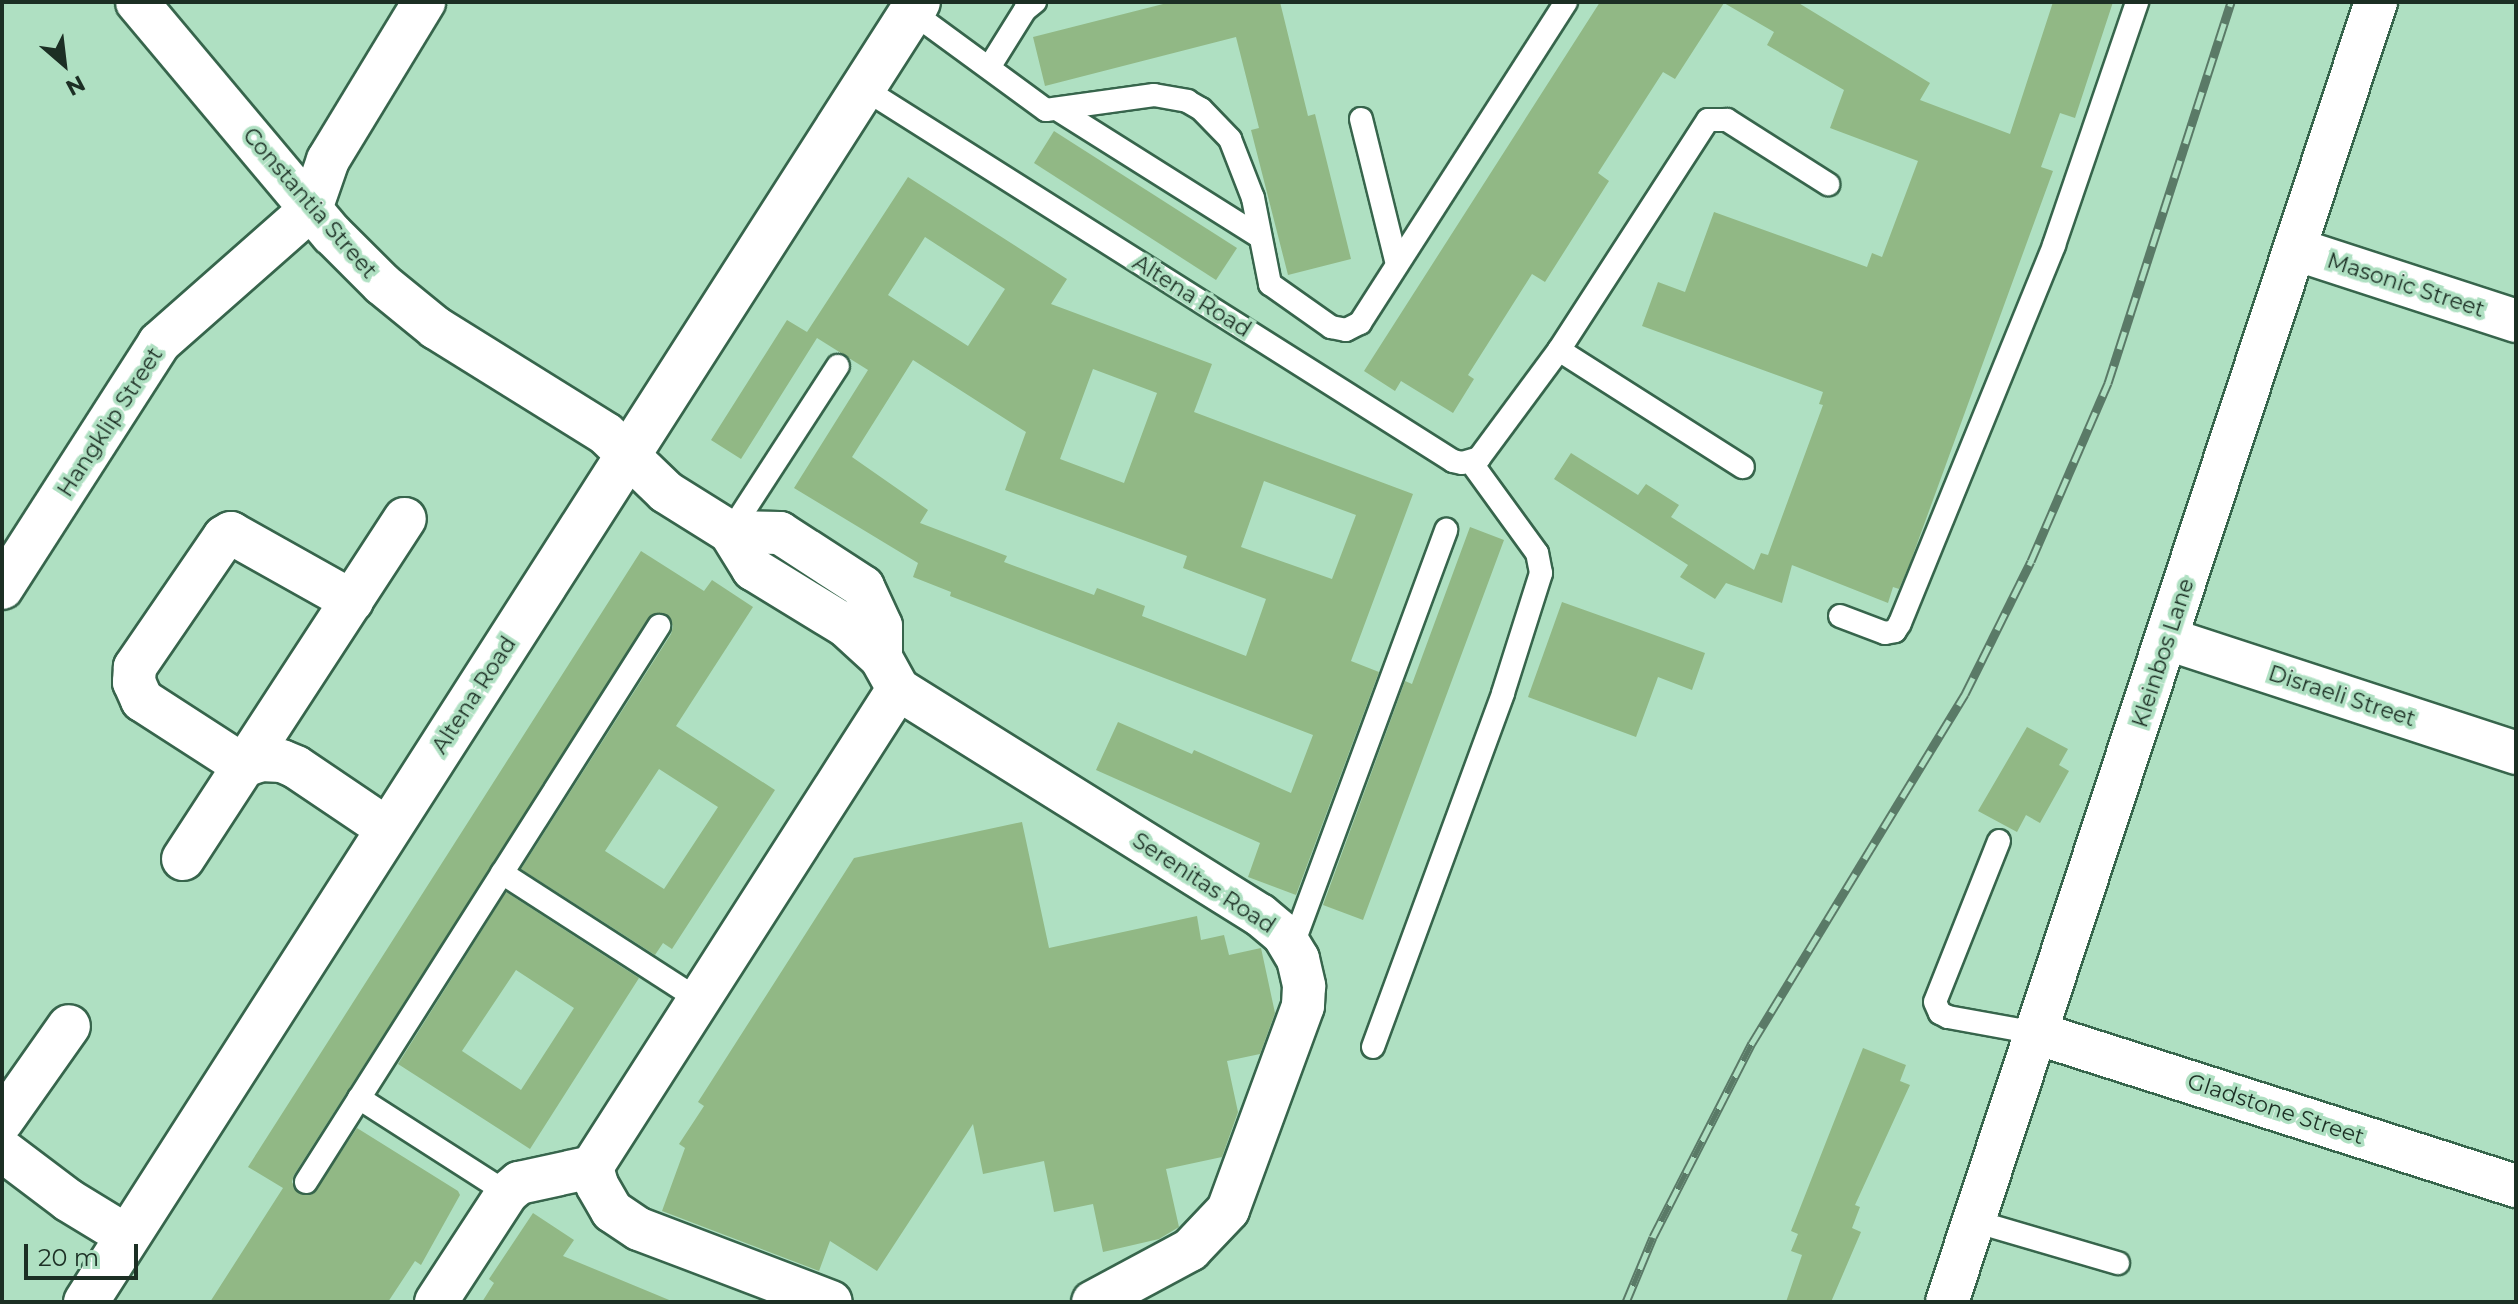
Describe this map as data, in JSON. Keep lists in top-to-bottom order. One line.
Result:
{"streets":{"street":["Constantia Street","Masonic Street","Altena Road","Hangklip Street","Kleinbos Lane","Disraeli Street","Serenitas Road","Gladstone Street"]},"crossings":[["Constantia Street","Altena Road"],["Constantia Street","Hangklip Street"],["Masonic Street","Kleinbos Lane"],["Kleinbos Lane","Disraeli Street"],["Kleinbos Lane","Gladstone Street"]],"scale_bar":"20 m","north":"bottom right"}
